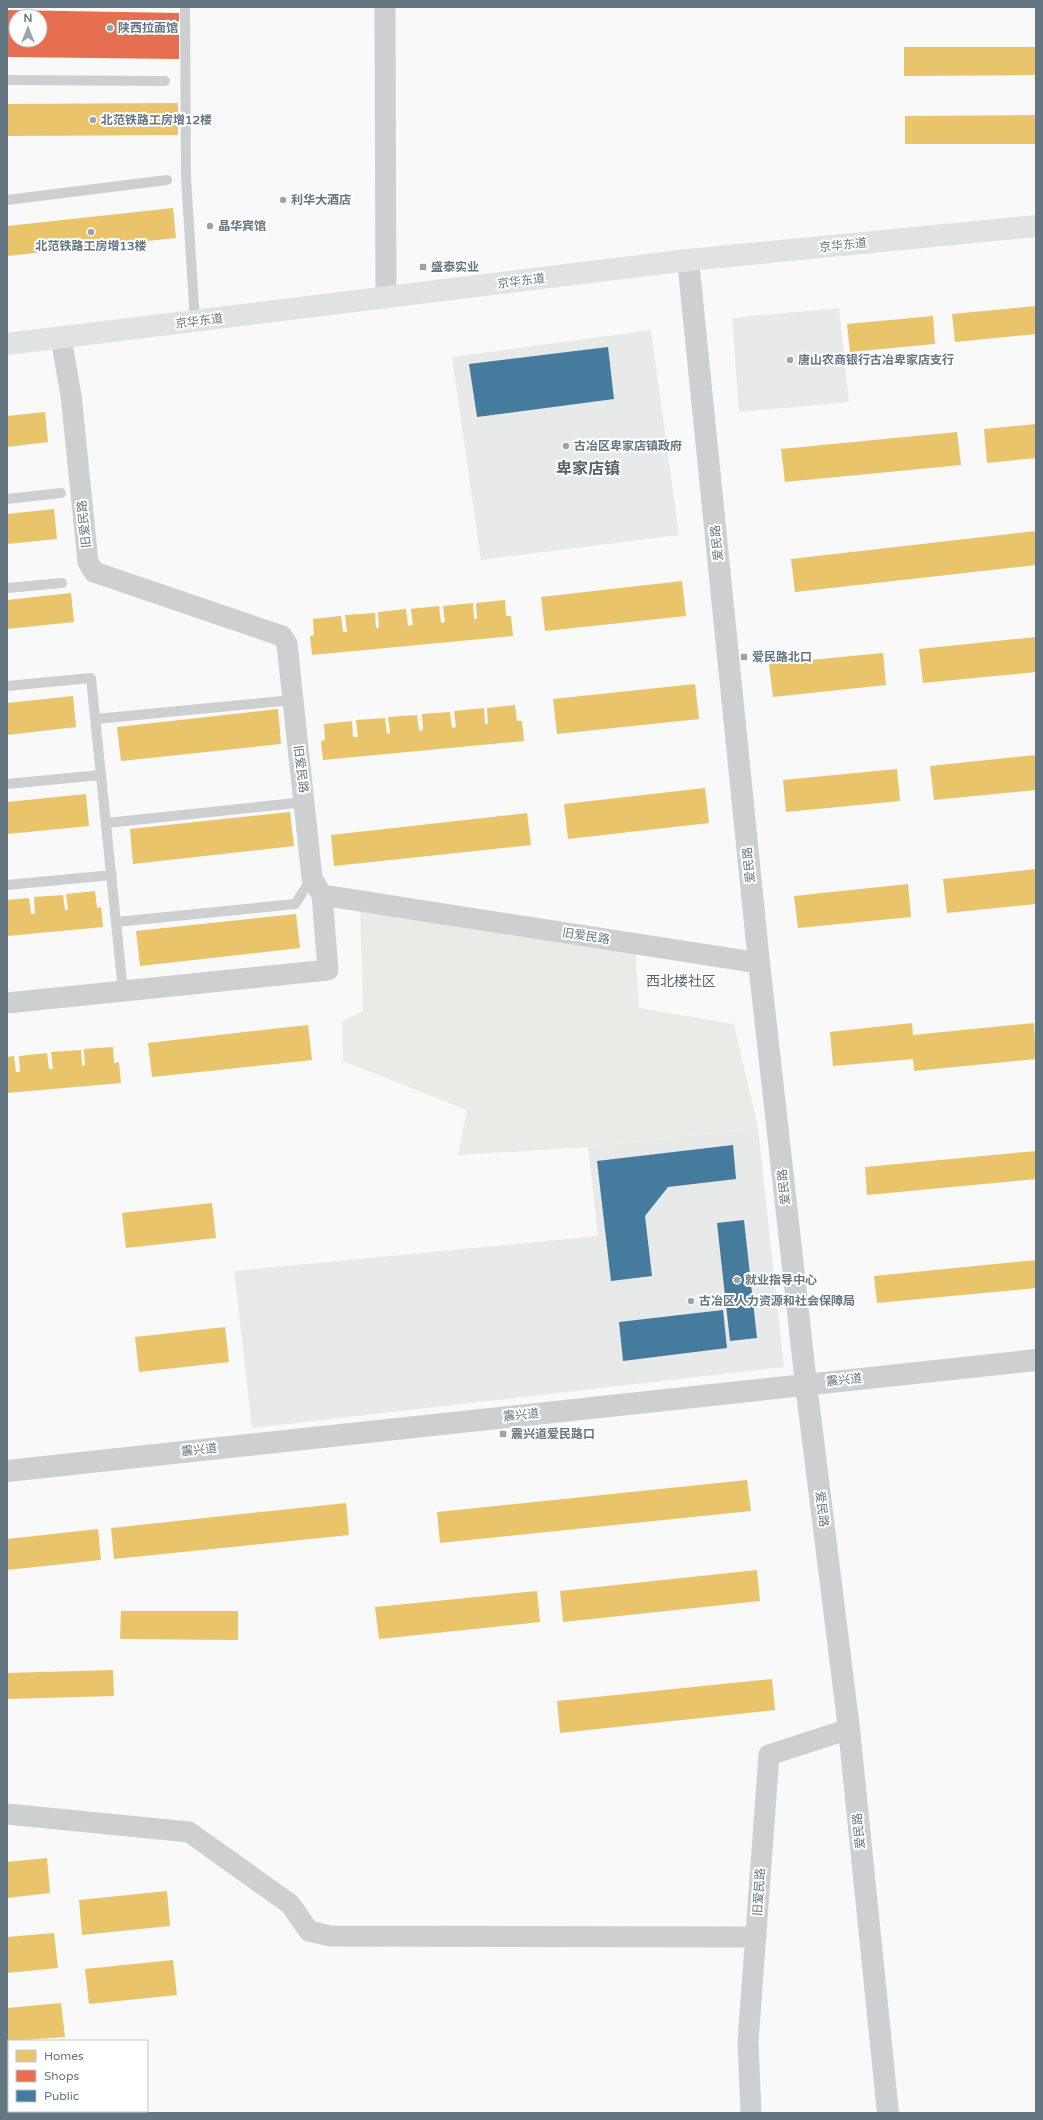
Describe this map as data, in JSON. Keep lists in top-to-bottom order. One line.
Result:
{"streets":{"main road":["京华东道"],"street":["旧爱民路","爱民路","震兴道"]},"crossings":[["京华东道","旧爱民路"],["京华东道","爱民路"],["旧爱民路","爱民路"],["爱民路","震兴道"]],"districts":["卑家店镇","西北楼社区"],"places":{"other":["陕西拉面馆","北范铁路工房增12楼","利华大酒店","晶华宾馆","北范铁路工房增13楼","唐山农商银行古冶卑家店支行","古冶区卑家店镇政府","就业指导中心","古冶区人力资源和社会保障局"],"transit":["盛泰实业","爱民路北口","震兴道爱民路口"]},"legend":["Homes","Shops","Public"],"north":"top"}
